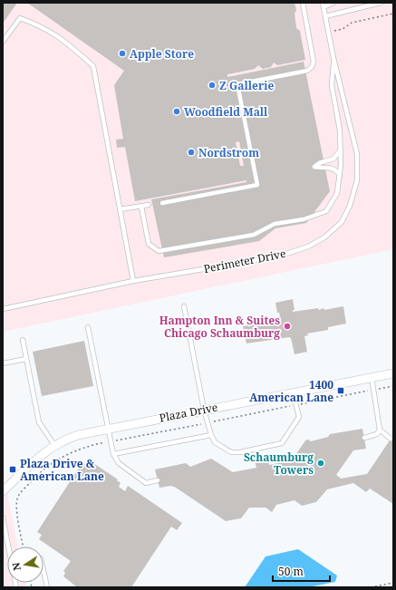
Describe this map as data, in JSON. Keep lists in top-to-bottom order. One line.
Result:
{"streets":{"street":["Plaza Drive"],"lane":["Perimeter Drive"]},"places":{"other":["Apple Store","Z Gallerie","Woodfield Mall","Nordstrom","Hampton Inn & Suites Chicago Schaumburg","Schaumburg Towers"],"transit":["1400 American Lane","Plaza Drive & American Lane"]},"scale_bar":"50 m","north":"left"}
